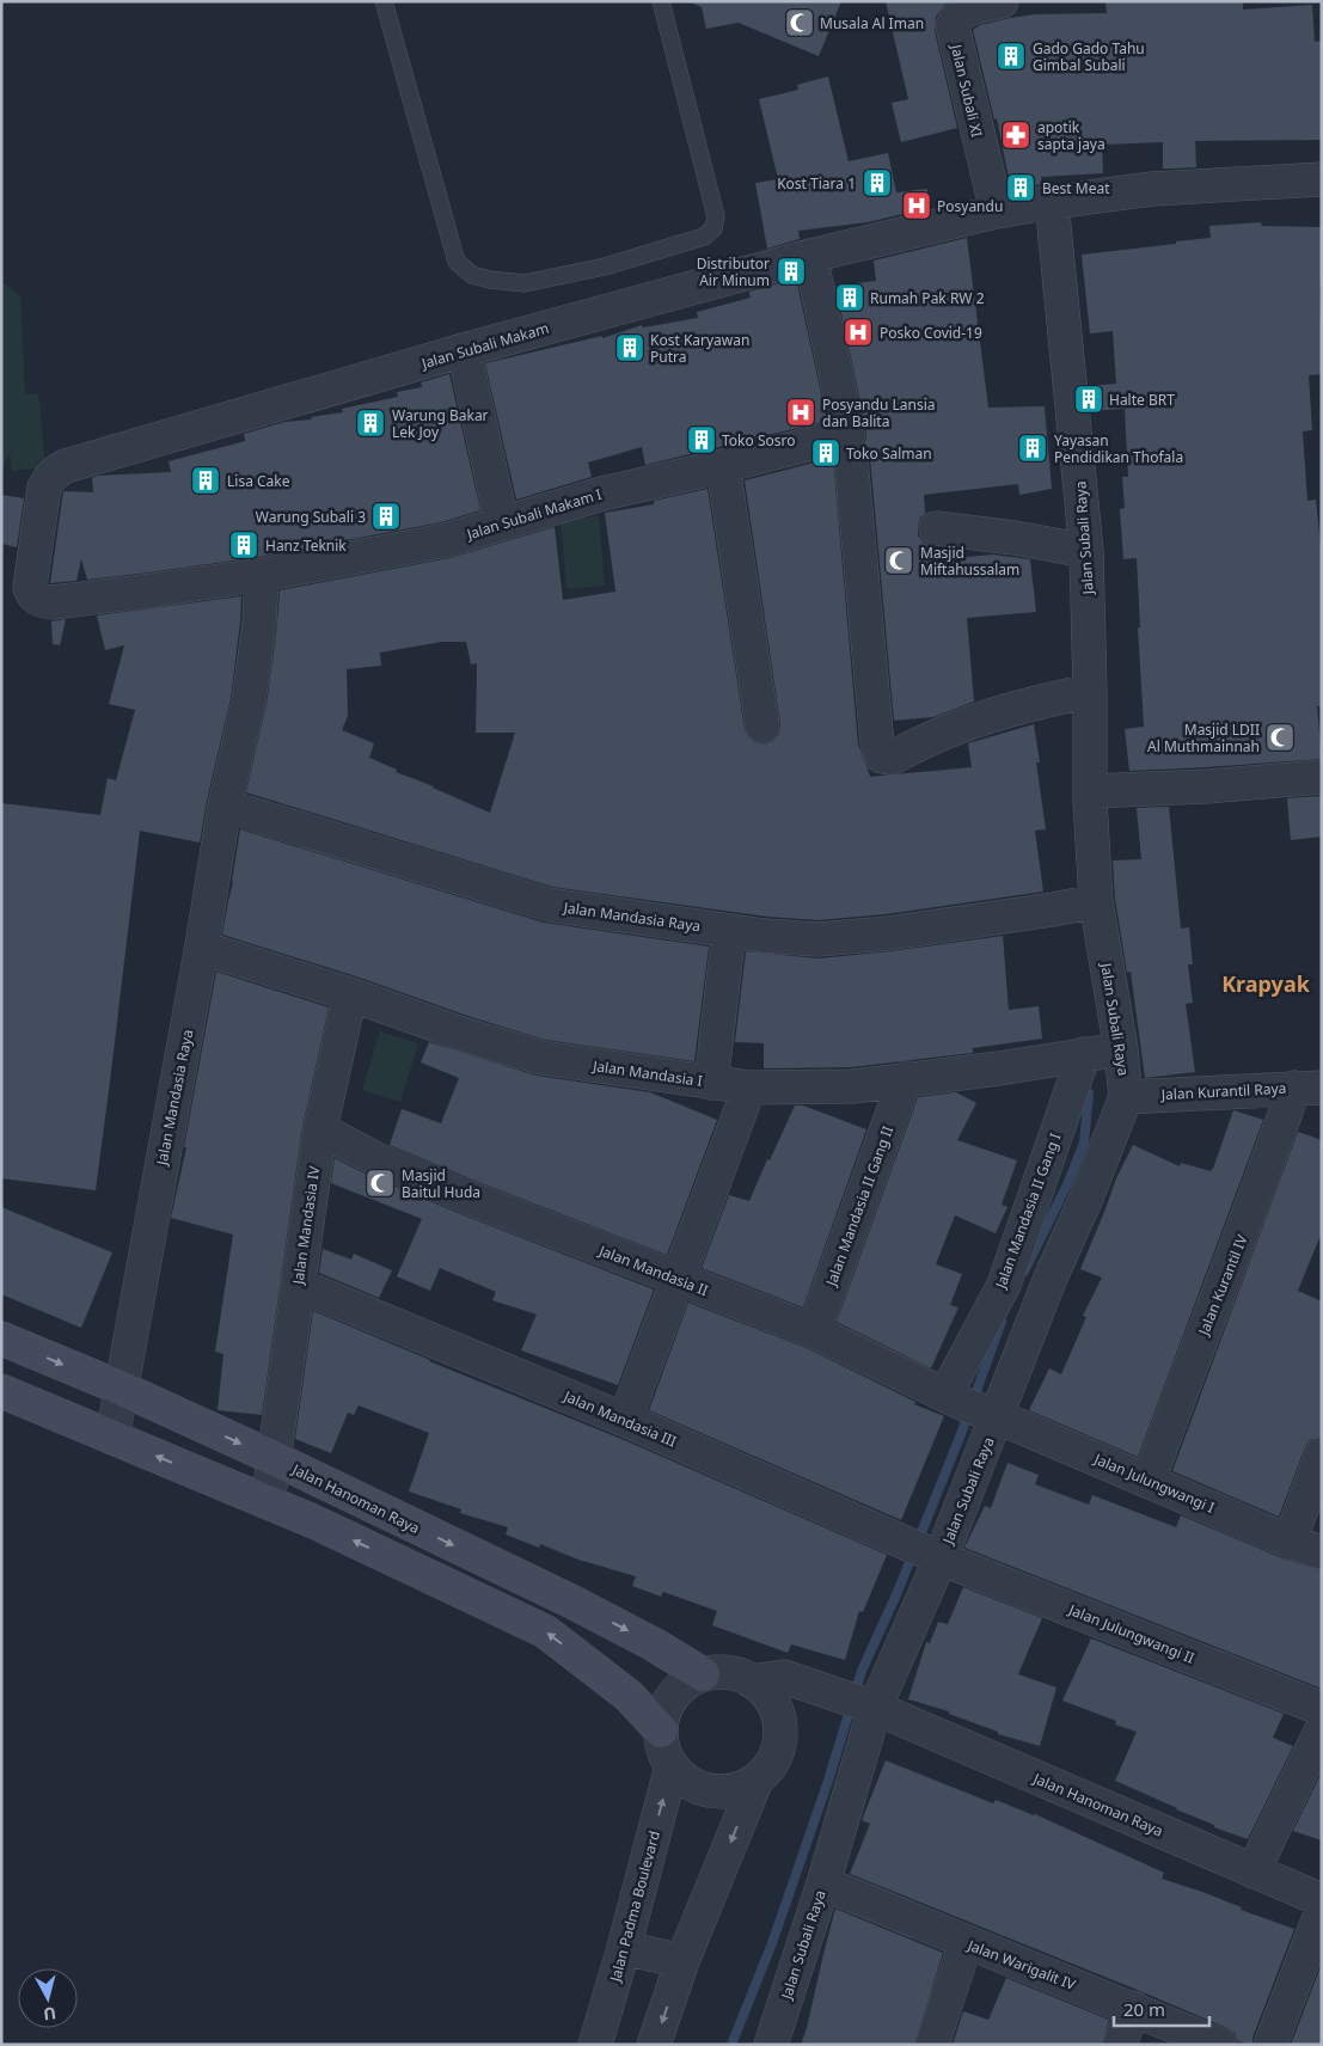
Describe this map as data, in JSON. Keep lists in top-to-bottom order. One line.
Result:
{"streets":{"street":["Jalan Subali XI","Jalan Subali Makam","Jalan Subali Makam I","Jalan Subali Raya","Jalan Mandasia Raya","Jalan Mandasia I","Jalan Kurantil Raya","Jalan Mandasia II Gang II","Jalan Mandasia II Gang I","Jalan Mandasia IV","Jalan Mandasia II","Jalan Kurantil IV","Jalan Mandasia III","Jalan Julungwangi I","Jalan Hanoman Raya","Jalan Julungwangi II","Jalan Padma Boulevard","Jalan Warigalit IV"]},"crossings":[["Jalan Subali XI","Jalan Subali Makam"],["Jalan Subali Makam","Jalan Subali Makam I"],["Jalan Subali Makam","Jalan Subali Raya"],["Jalan Subali Makam I","Jalan Mandasia Raya"],["Jalan Subali Raya","Jalan Mandasia Raya"],["Jalan Subali Raya","Jalan Mandasia I"],["Jalan Subali Raya","Jalan Kurantil Raya"],["Jalan Subali Raya","Jalan Mandasia II Gang I"],["Jalan Subali Raya","Jalan Mandasia II"],["Jalan Subali Raya","Jalan Mandasia III"],["Jalan Subali Raya","Jalan Julungwangi I"],["Jalan Subali Raya","Jalan Hanoman Raya"],["Jalan Subali Raya","Jalan Julungwangi II"],["Jalan Subali Raya","Jalan Warigalit IV"],["Jalan Mandasia Raya","Jalan Mandasia I"],["Jalan Mandasia Raya","Jalan Hanoman Raya"],["Jalan Mandasia I","Jalan Mandasia II Gang II"],["Jalan Mandasia I","Jalan Mandasia II Gang I"],["Jalan Mandasia I","Jalan Mandasia IV"],["Jalan Kurantil Raya","Jalan Kurantil IV"],["Jalan Mandasia II Gang II","Jalan Mandasia II"],["Jalan Mandasia II Gang I","Jalan Mandasia II"],["Jalan Mandasia IV","Jalan Mandasia II"],["Jalan Mandasia IV","Jalan Mandasia III"],["Jalan Mandasia IV","Jalan Hanoman Raya"],["Jalan Mandasia II","Jalan Julungwangi I"],["Jalan Kurantil IV","Jalan Julungwangi I"],["Jalan Mandasia III","Jalan Julungwangi II"],["Jalan Hanoman Raya","Jalan Padma Boulevard"]],"districts":["Krapyak"],"places":{"mosque":["Musala Al Iman","Masjid Miftahussalam","Masjid LDII Al Muthmainnah","Masjid Baitul Huda"],"building":["Gado Gado Tahu Gimbal Subali","Kost Tiara 1","Best Meat","Distributor Air Minum","Rumah Pak RW 2","Kost Karyawan Putra","Halte BRT","Warung Bakar Lek Joy","Toko Sosro","Yayasan Pendidikan Thofala","Toko Salman","Lisa Cake","Warung Subali 3","Hanz Teknik"],"pharmacy":["apotik sapta jaya"],"hospital":["Posyandu","Posko Covid-19","Posyandu Lansia dan Balita"]},"scale_bar":"20 m","north":"bottom"}
